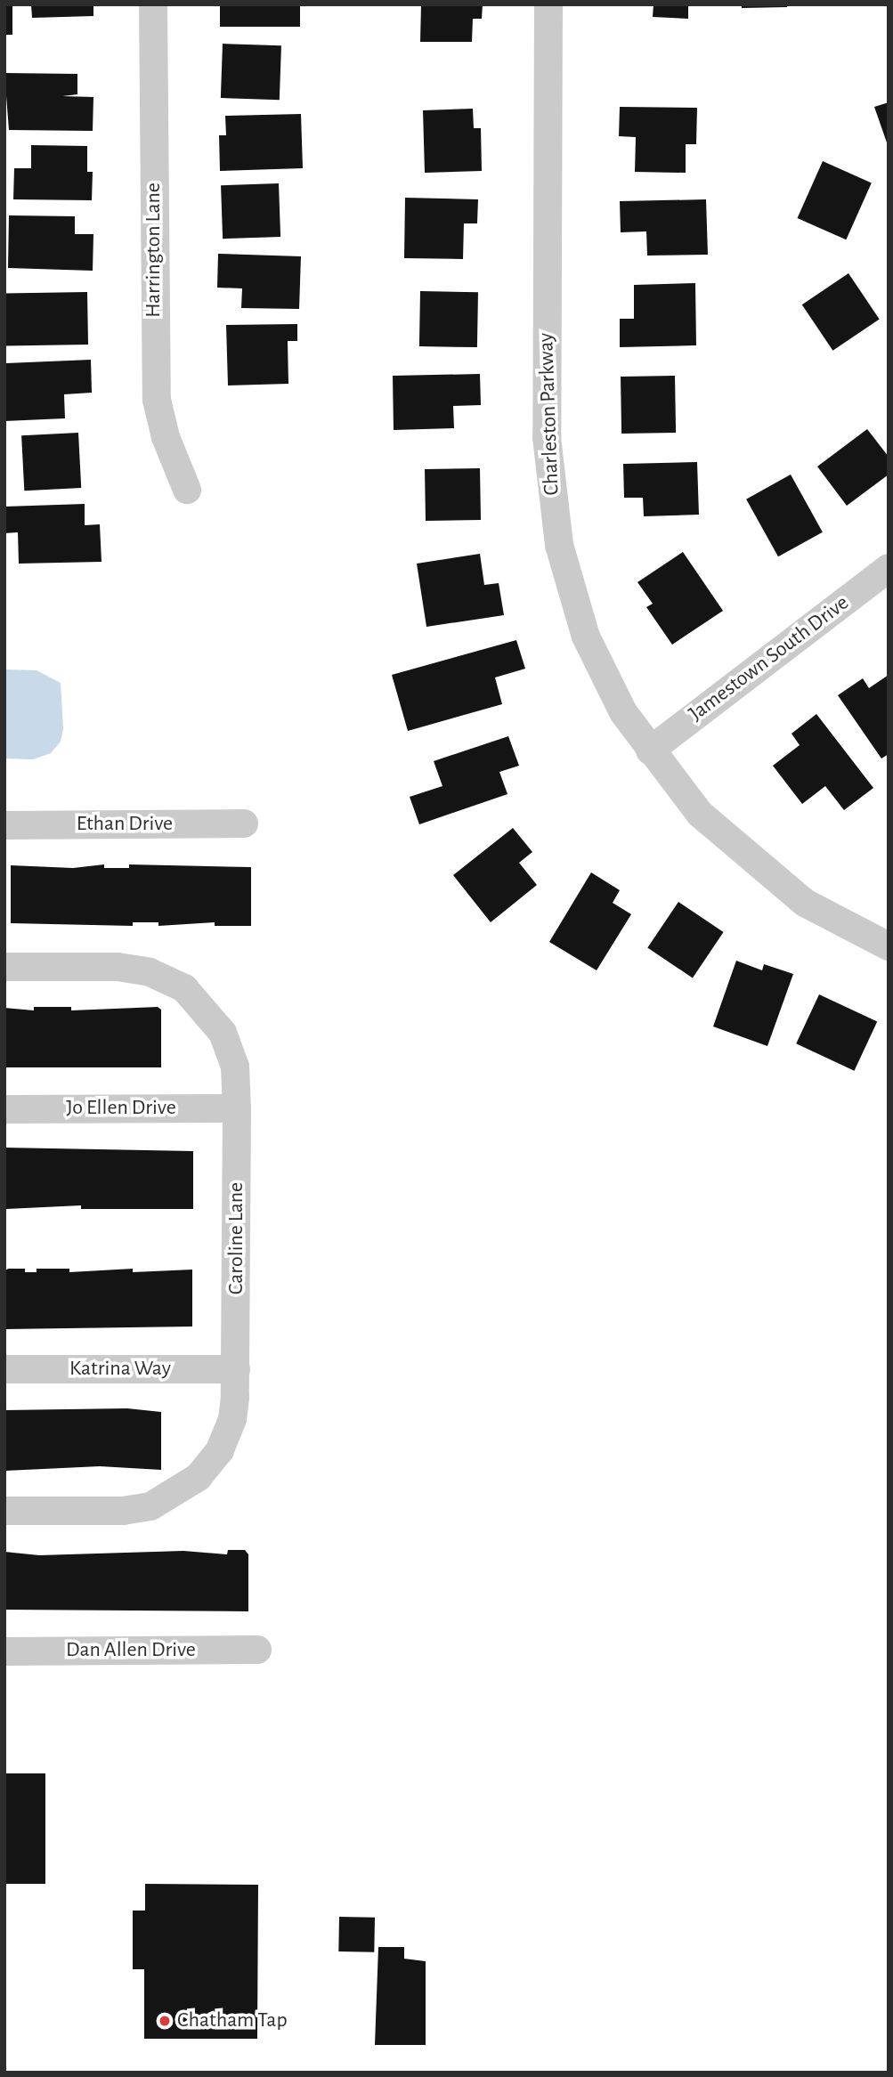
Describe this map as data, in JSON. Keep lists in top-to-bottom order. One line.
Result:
{"streets":{"street":["Harrington Lane","Charleston Parkway","Jamestown South Drive","Ethan Drive","Jo Ellen Drive","Caroline Lane","Katrina Way","Dan Allen Drive"]},"crossings":[["Charleston Parkway","Jamestown South Drive"],["Jo Ellen Drive","Caroline Lane"],["Caroline Lane","Katrina Way"]],"places":["Chatham Tap"]}
